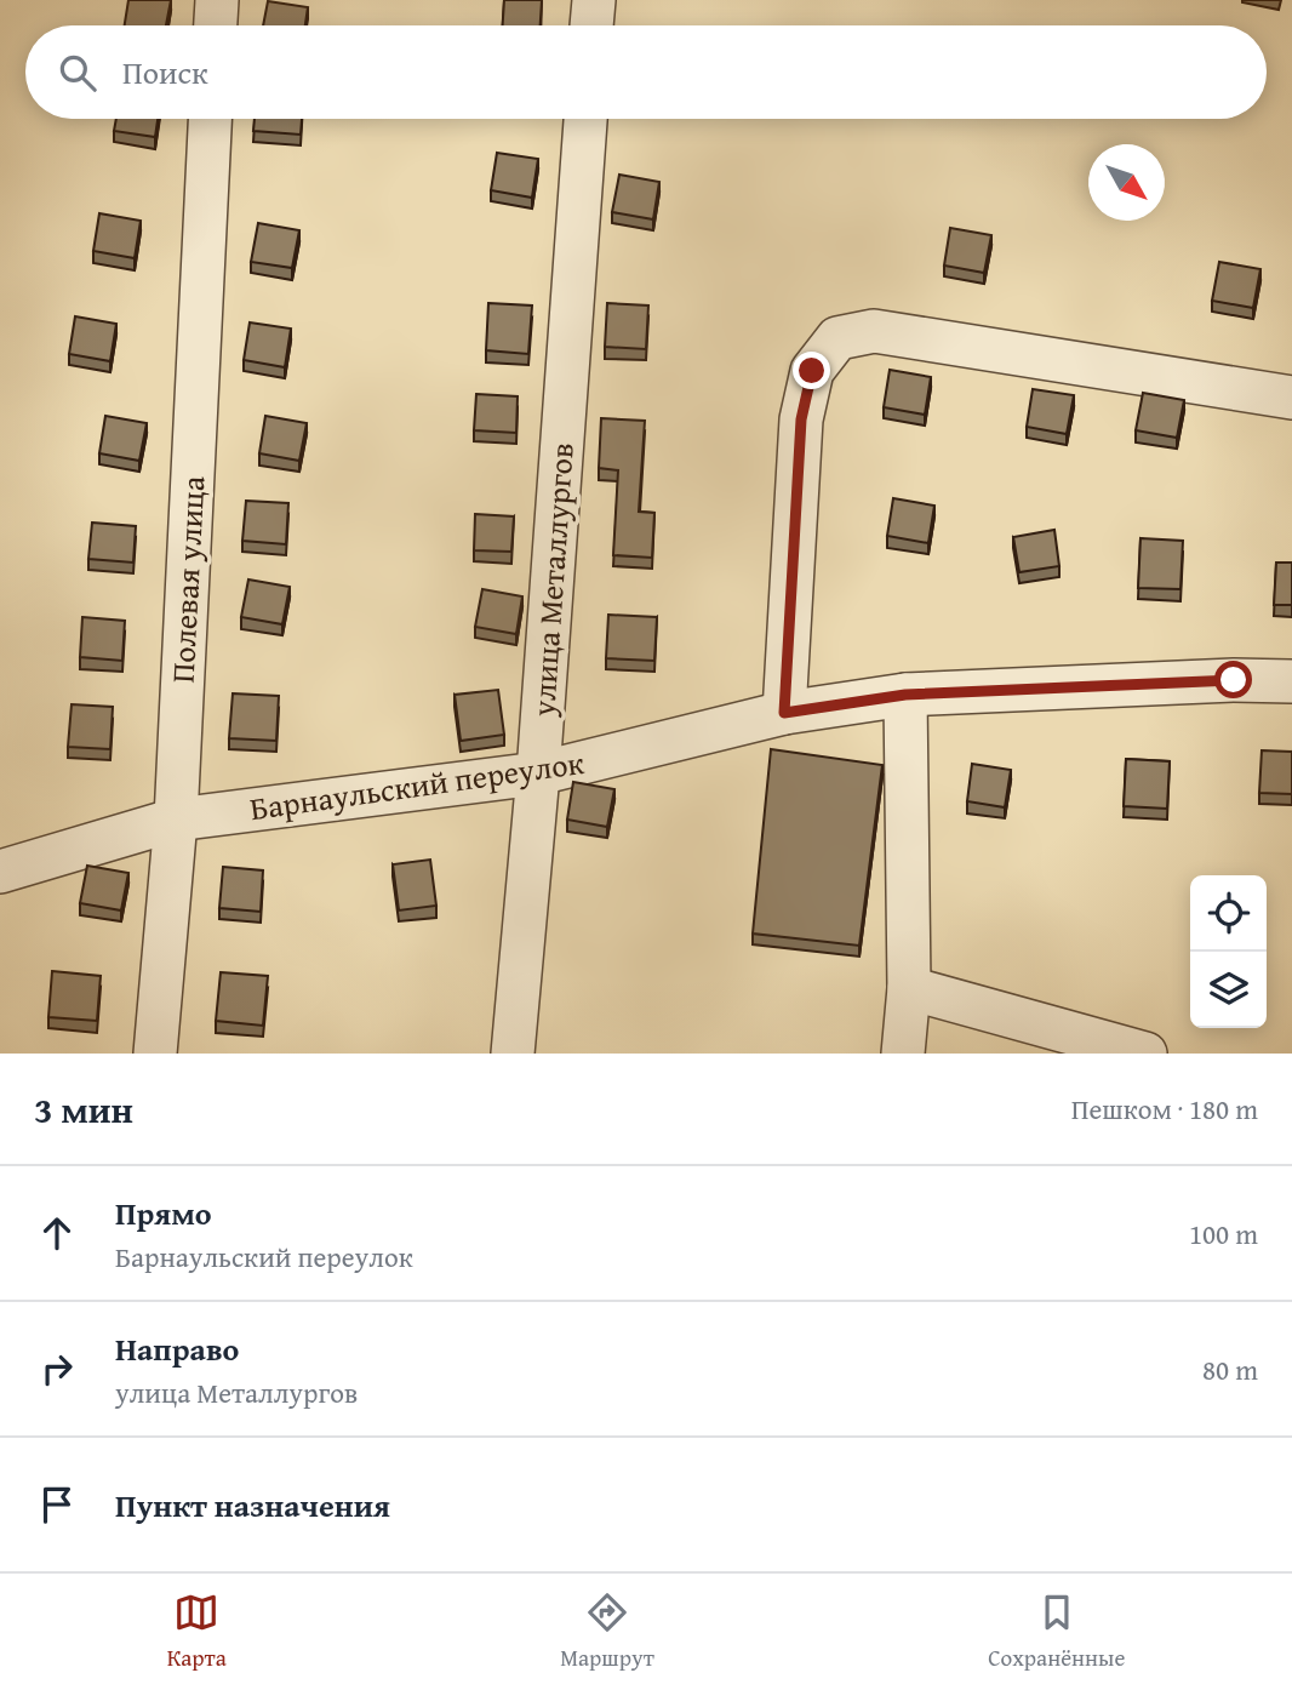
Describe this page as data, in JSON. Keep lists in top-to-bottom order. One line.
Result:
{"streets":{"street":["Полевая улица","улица Металлургов","Барнаульский переулок"]},"crossings":[["Полевая улица","Барнаульский переулок"],["улица Металлургов","Барнаульский переулок"]],"north":"bottom right","page":{"search":"Поиск","heading":["3 мин","Пешком · 180 m"],"list":[["Прямо","Барнаульский переулок","100 m"],["Направо","улица Металлургов","80 m"],"Пункт назначения"],"nav":["Карта","Маршрут","Сохранённые"]}}
